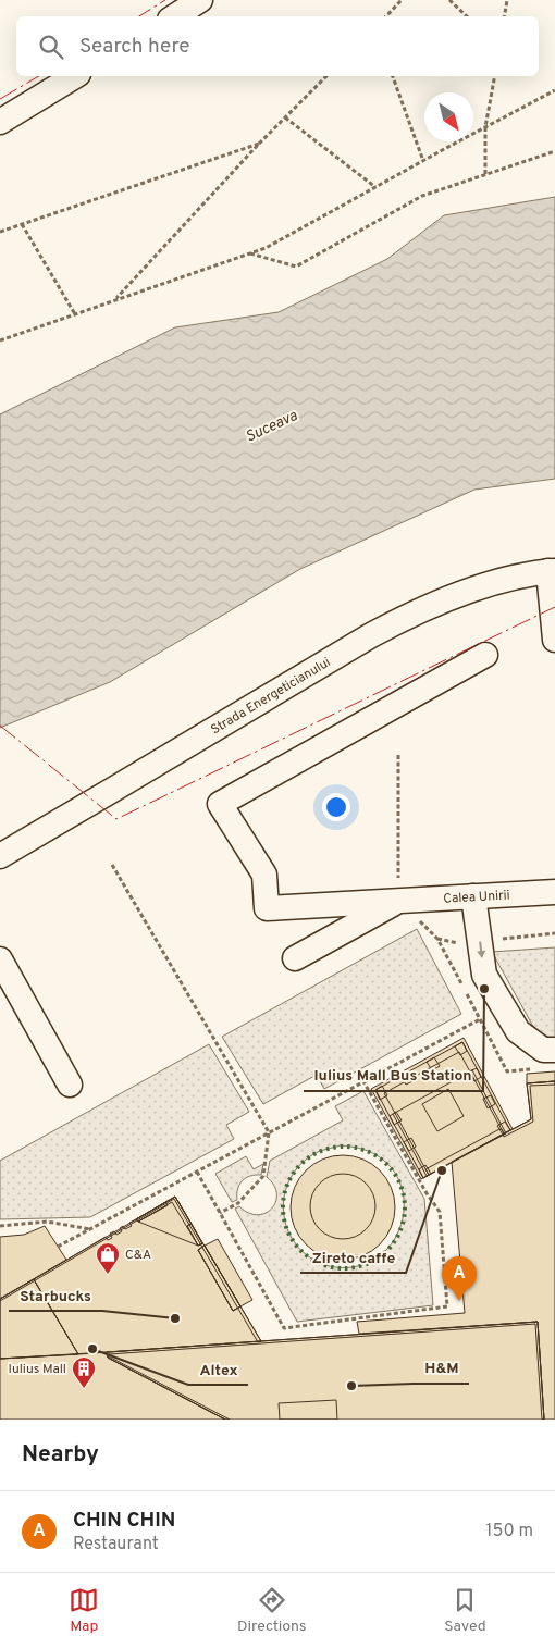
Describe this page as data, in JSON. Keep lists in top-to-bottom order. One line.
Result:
{"streets":{"street":["Strada Energeticianului","Calea Unirii"]},"water":["Suceava"],"places":{"other":["Iulius Mall Bus Station","Zireto caffe","Starbucks","Altex","H&M"],"shop":["C&A"],"building":["Iulius Mall"]},"north":"bottom right","page":{"search":"Search here","pins":"A","heading":"Nearby","list":[{"mark":"A","name":"CHIN CHIN","note":"Restaurant","value":"150 m"}],"nav":["Map","Directions","Saved"]}}
